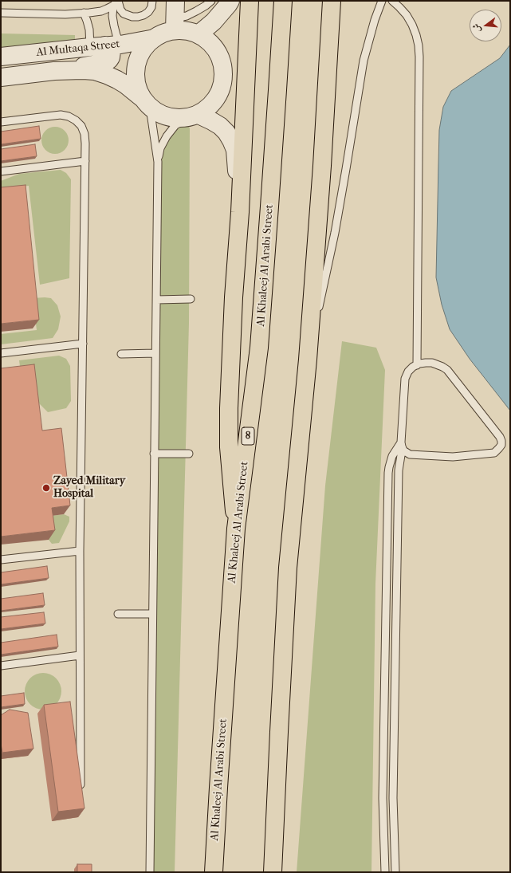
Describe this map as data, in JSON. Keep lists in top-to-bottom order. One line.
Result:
{"streets":{"main road":["Al Khaleej Al Arabi Street","8"],"street":["Al Multaqa Street"]},"places":["Zayed Military Hospital"],"north":"left"}
